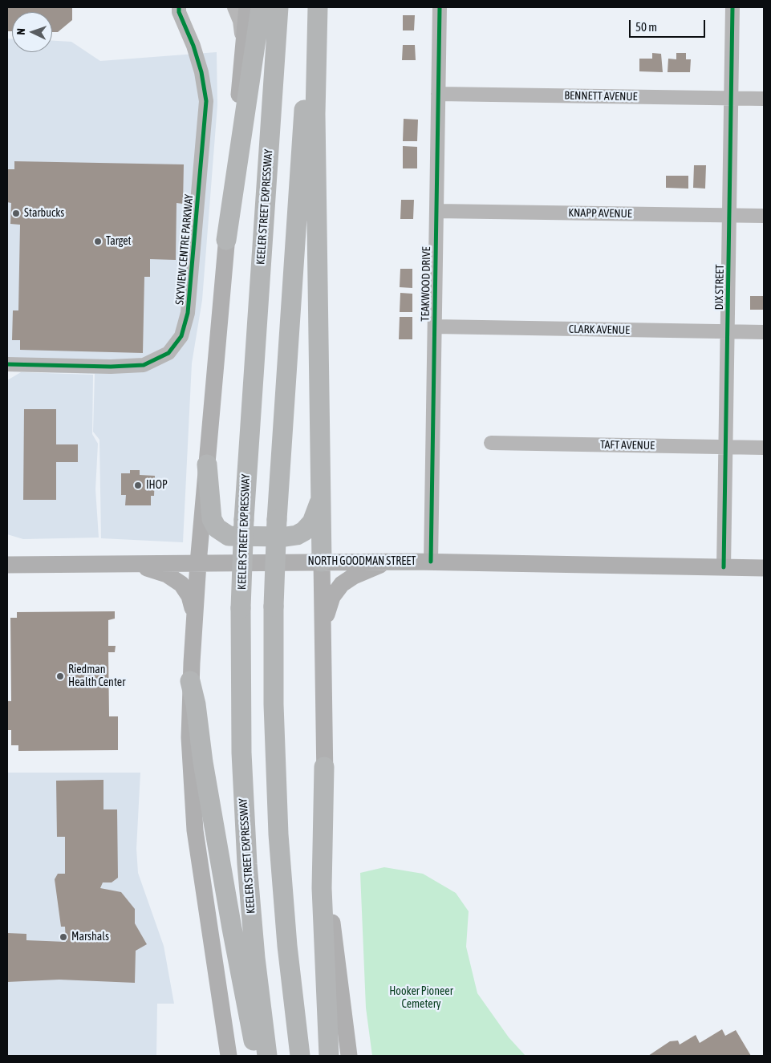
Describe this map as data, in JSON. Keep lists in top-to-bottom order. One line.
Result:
{"streets":{"highway":["KEELER STREET EXPRESSWAY"],"main road":["NORTH GOODMAN STREET"],"street":["BENNETT AVENUE","KNAPP AVENUE","SKYVIEW CENTRE PARKWAY","TEAKWOOD DRIVE","DIX STREET","CLARK AVENUE","TAFT AVENUE"]},"crossings":[["BENNETT AVENUE","TEAKWOOD DRIVE"],["BENNETT AVENUE","DIX STREET"],["KNAPP AVENUE","TEAKWOOD DRIVE"],["KNAPP AVENUE","DIX STREET"],["TEAKWOOD DRIVE","CLARK AVENUE"],["TEAKWOOD DRIVE","NORTH GOODMAN STREET"],["DIX STREET","CLARK AVENUE"],["DIX STREET","TAFT AVENUE"],["DIX STREET","NORTH GOODMAN STREET"]],"parks":["Hooker Pioneer Cemetery"],"places":["Starbucks","Target","IHOP","Riedman Health Center","Marshals"],"scale_bar":"50 m","north":"left"}
